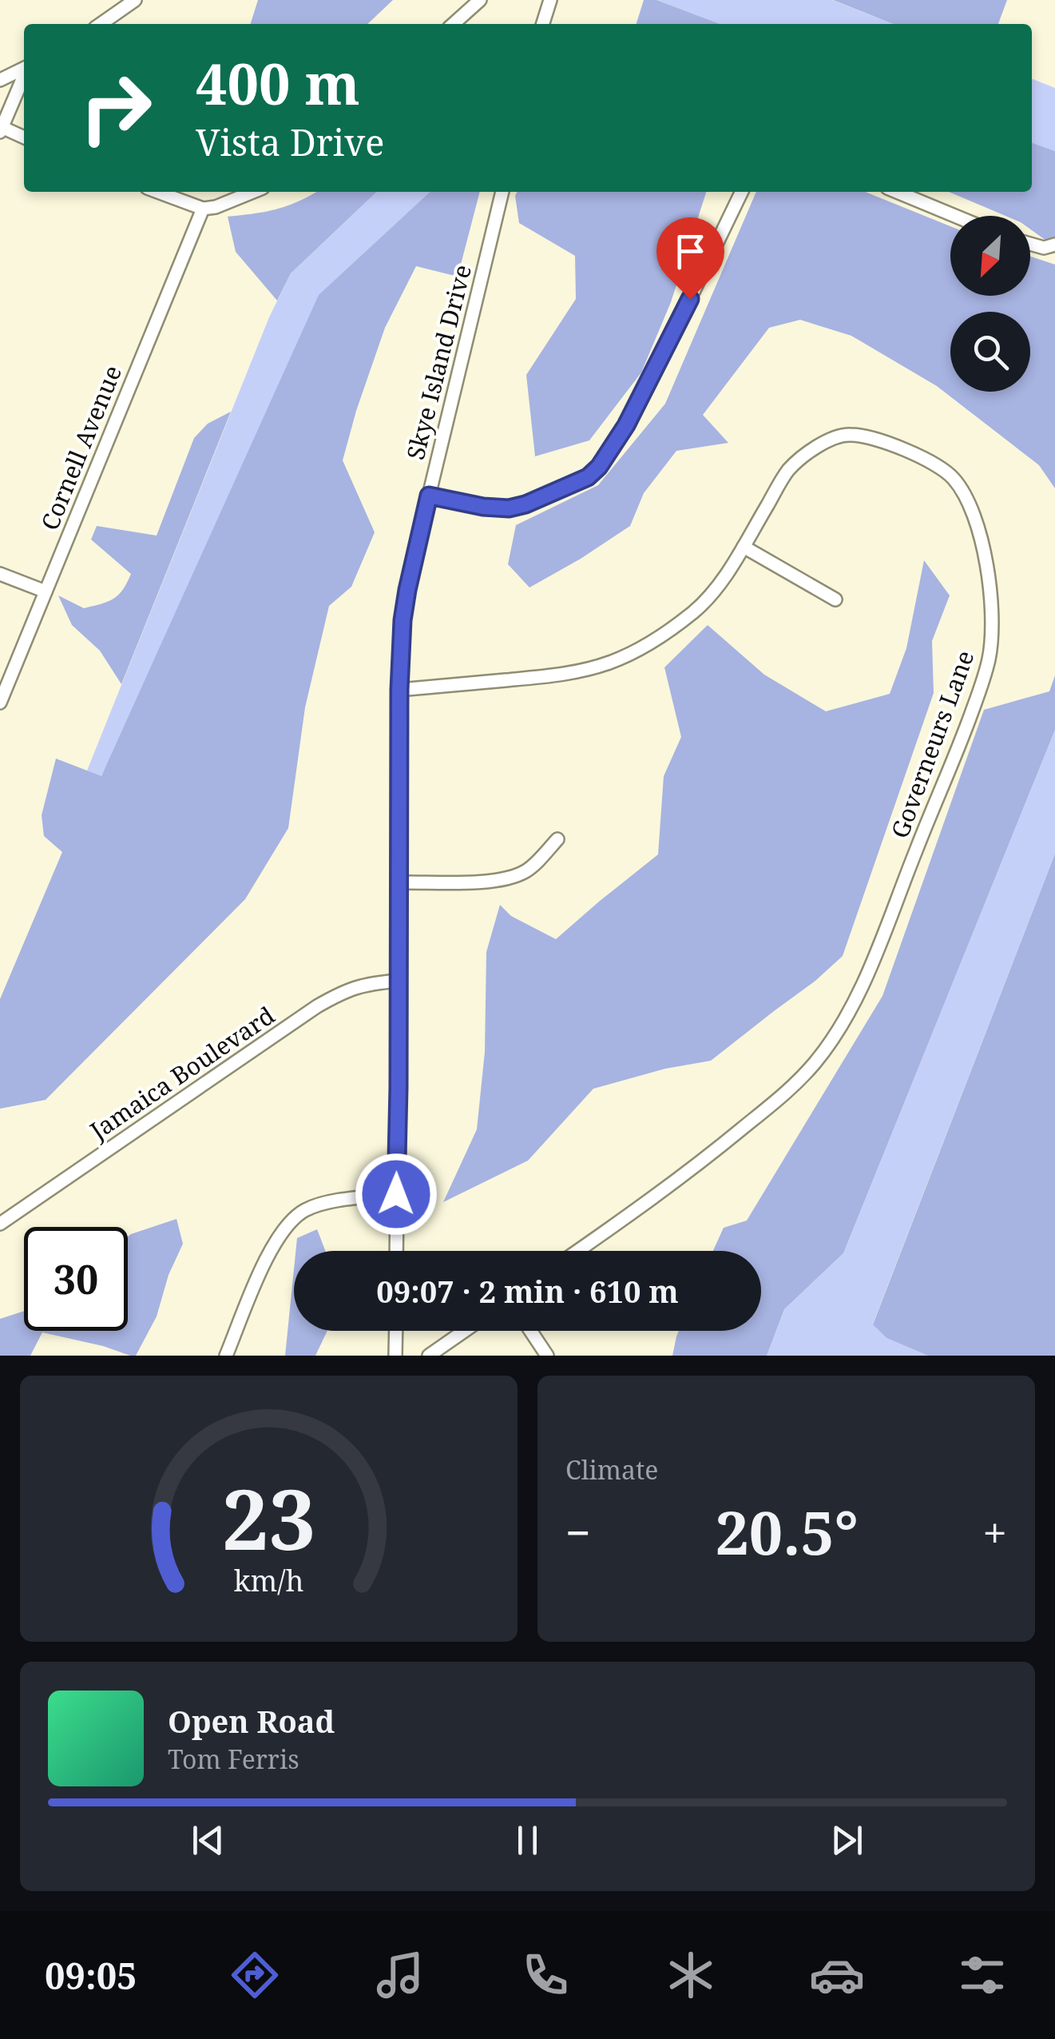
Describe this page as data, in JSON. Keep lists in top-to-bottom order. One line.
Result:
{"streets":{"street":["Skye Island Drive","Cornell Avenue","Governeurs Lane","Jamaica Boulevard"]},"crossings":[["Skye Island Drive","Governeurs Lane"],["Skye Island Drive","Jamaica Boulevard"]],"north":"bottom left","page":{"turn":["400 m","Vista Drive"],"limit":"30","trip":"09:07 · 2 min · 610 m","tile":"Climate","heat":["−","20.5°","+"],"song":["Open Road","Tom Ferris"],"tabs":"09:05","gauge":["23","km/h"]}}
